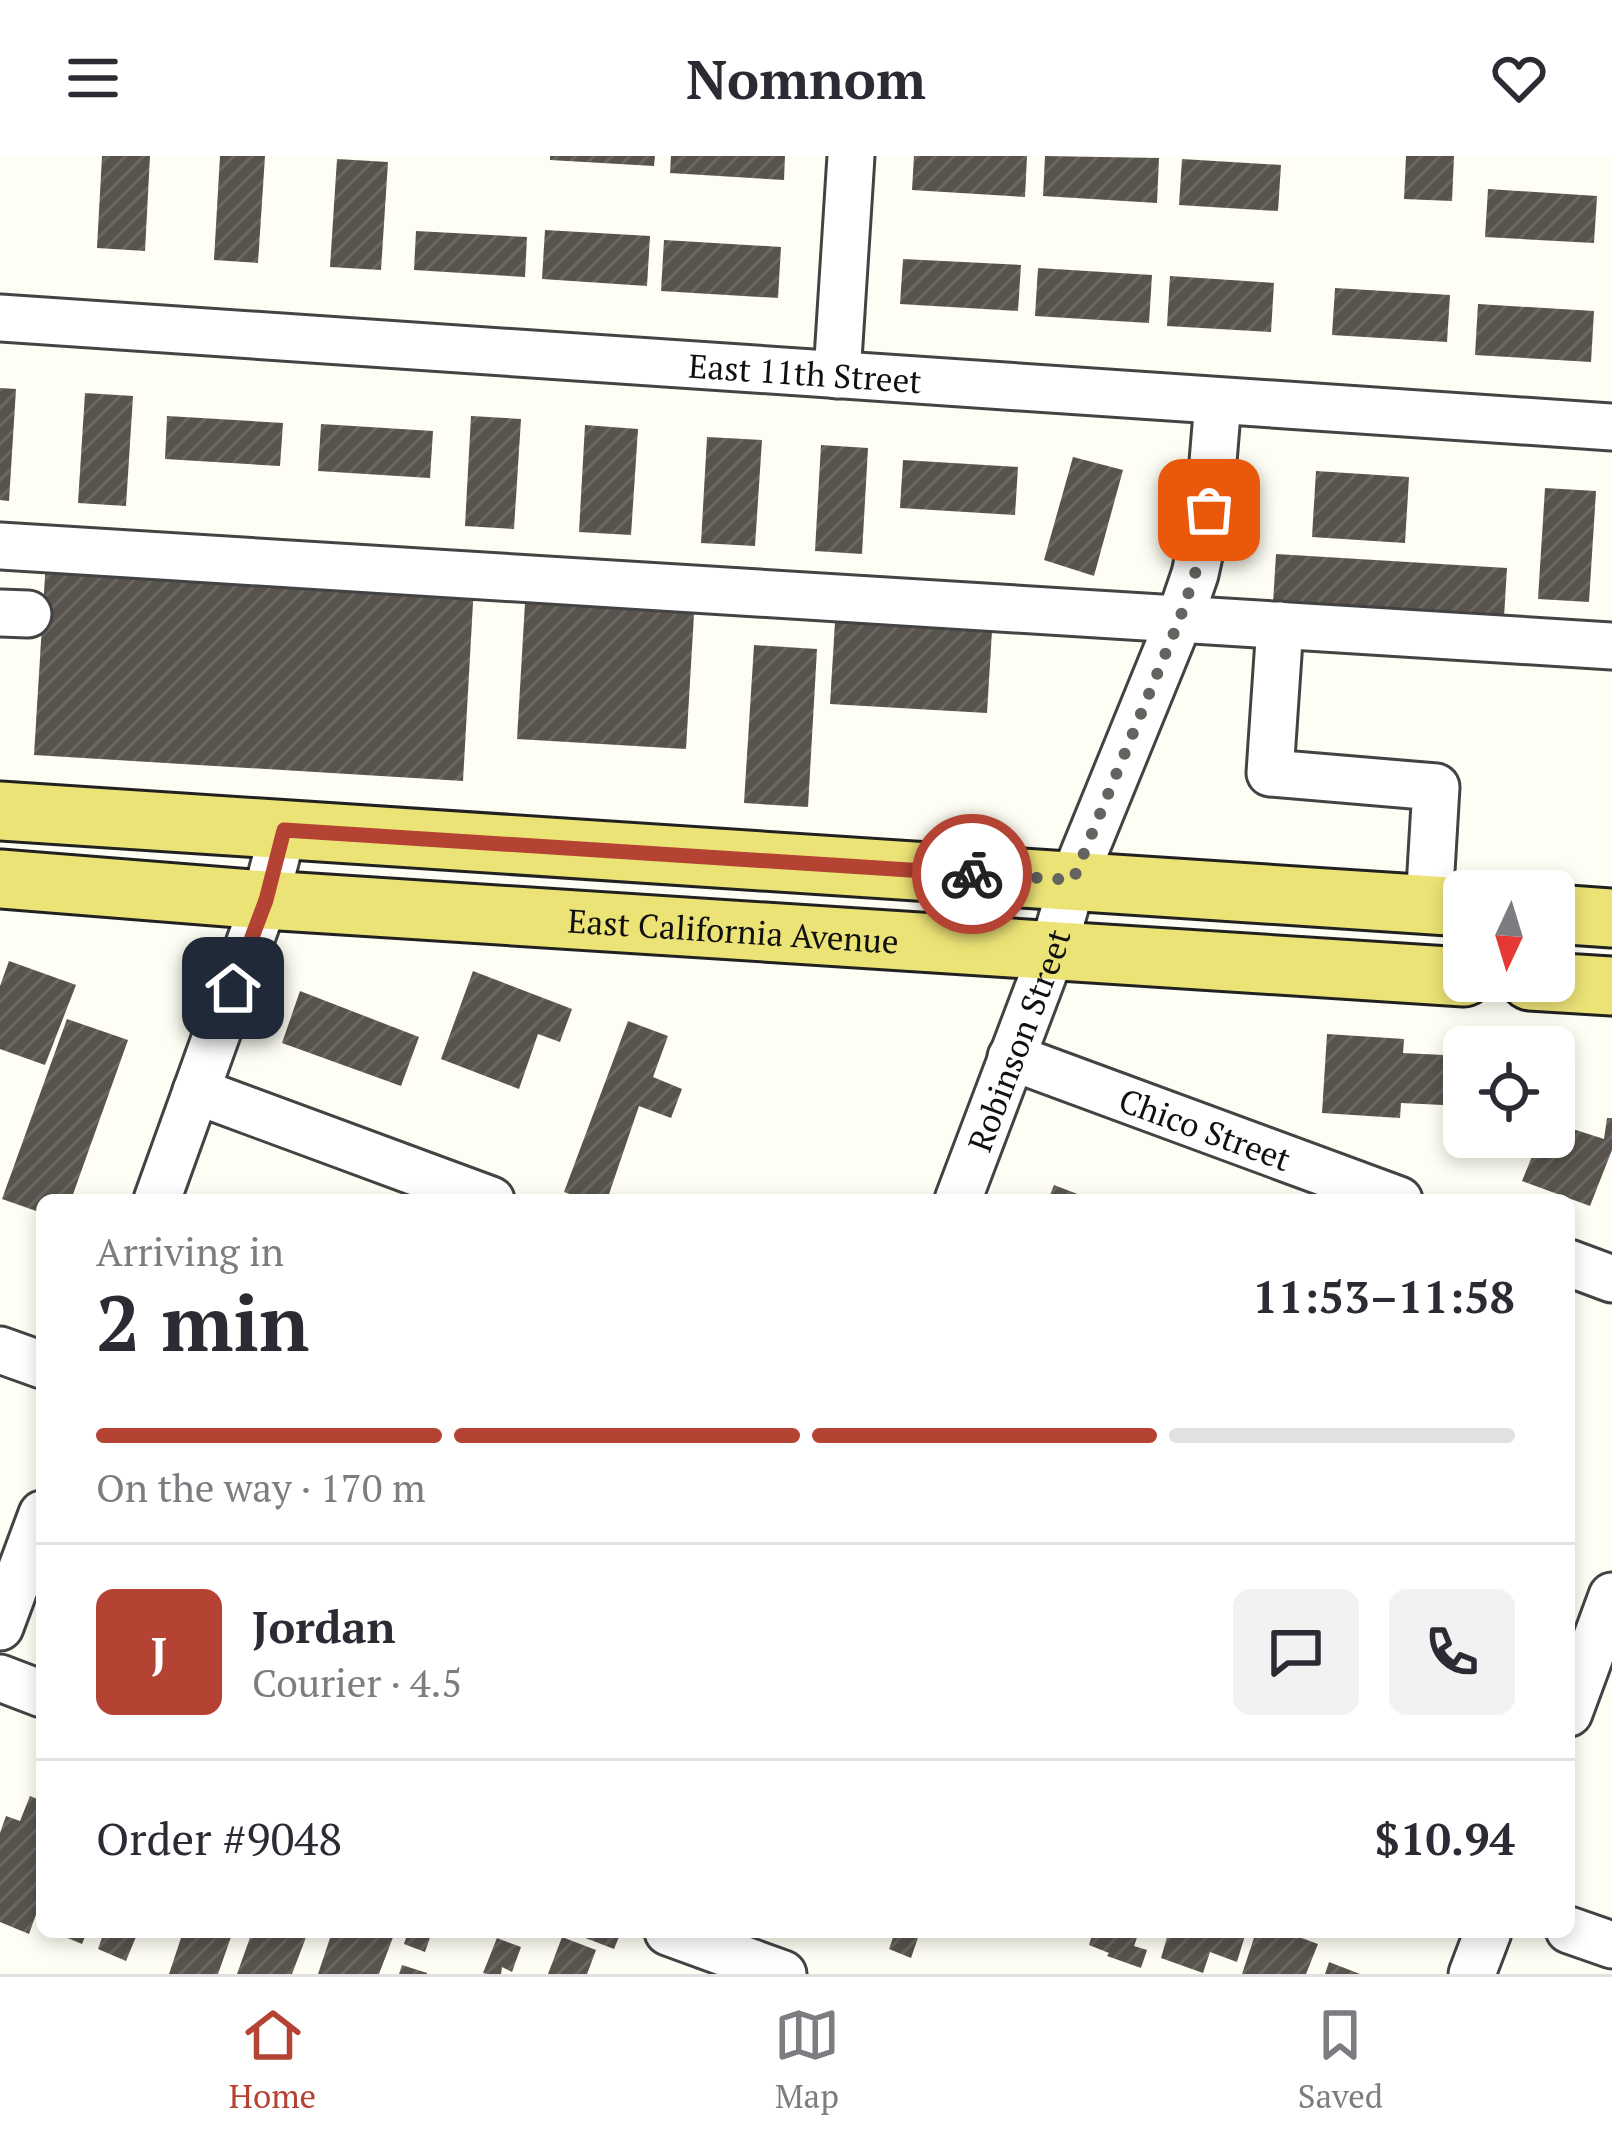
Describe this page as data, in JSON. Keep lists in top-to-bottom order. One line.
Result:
{"streets":{"main road":["East California Avenue"],"street":["East 11th Street","Robinson Street","Chico Street"]},"crossings":[["East 11th Street","Robinson Street"],["East California Avenue","Robinson Street"],["Robinson Street","Chico Street"]],"north":"bottom","page":{"header":"Nomnom","heading":["2 min","Arriving in","11:53–11:58"],"panel":["Jordan","Courier · 4.5","Order #9048","$10.94"],"bar":"On the way · 170 m","round":"J","tabs":["Home","Map","Saved"]}}
